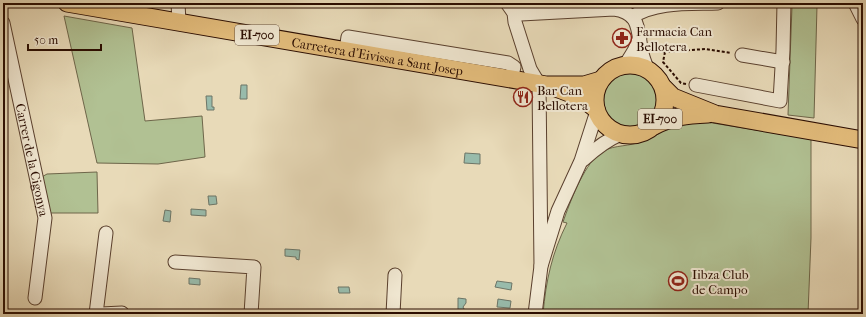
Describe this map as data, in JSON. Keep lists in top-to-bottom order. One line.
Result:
{"streets":{"main road":["EI-700","Carretera d'Eivissa a Sant Josep"],"street":["Carrer de la Cigonya"]},"crossings":[["EI-700","Carretera d'Eivissa a Sant Josep"]],"places":{"pharmacy":["Farmacia Can Bellotera"],"restaurant":["Bar Can Bellotera"],"sports":["Iibza Club de Campo"]},"scale_bar":"50 m"}
